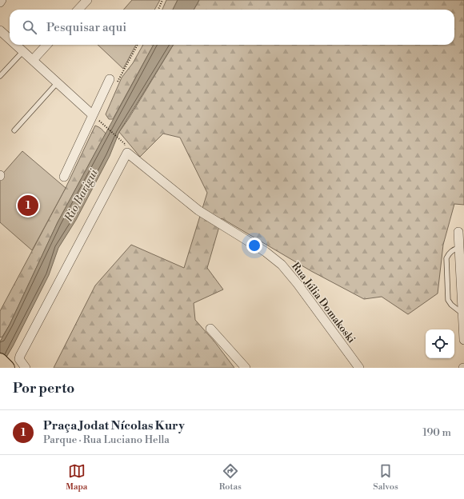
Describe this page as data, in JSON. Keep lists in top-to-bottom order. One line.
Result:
{"streets":{"street":["Rua Júlia Domakoski"]},"water":["Rio Barigui"],"page":{"search":"Pesquisar aqui","pins":"1","heading":"Por perto","list":[{"mark":"1","name":"Praça Jodat Nícolas Kury","note":"Parque · Rua Luciano Hella","value":"190 m"}],"nav":["Mapa","Rotas","Salvos"]}}
